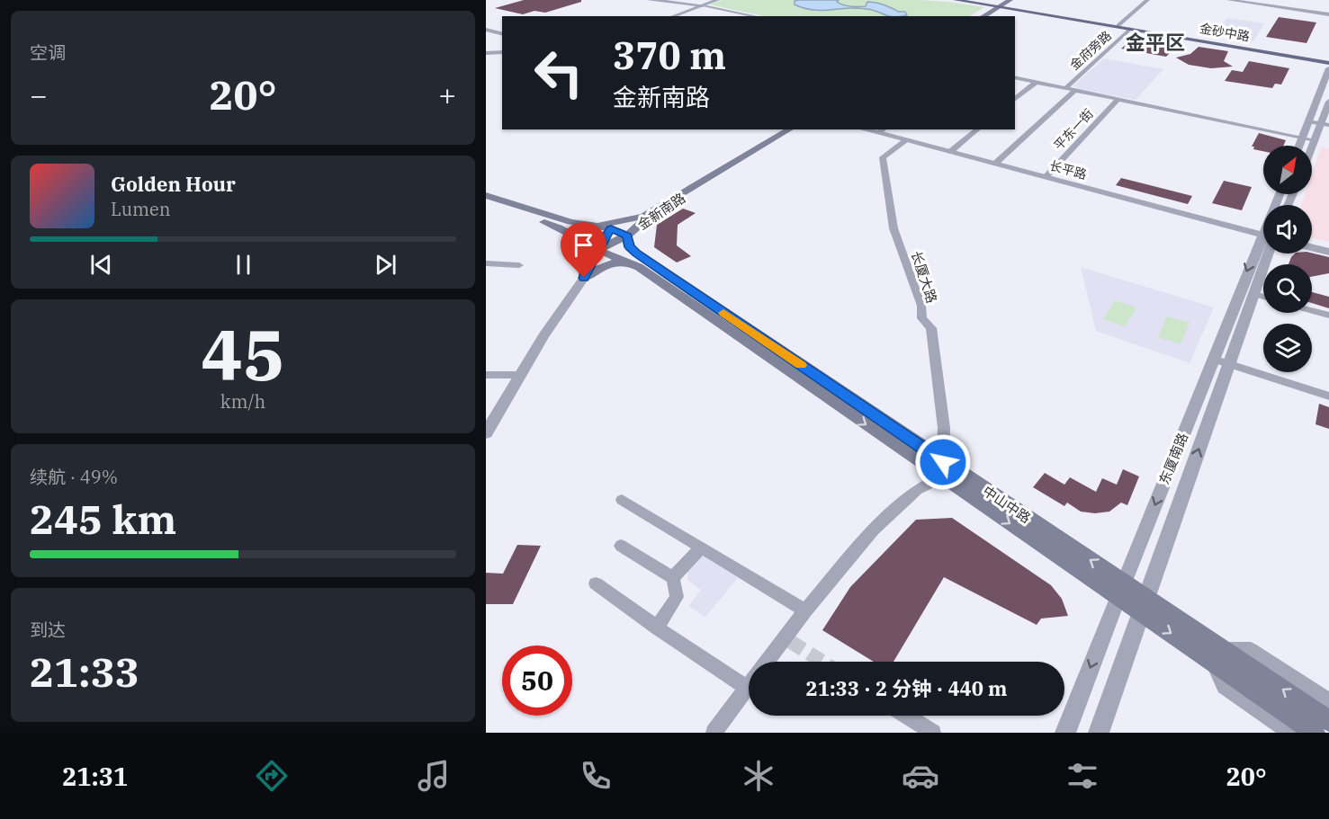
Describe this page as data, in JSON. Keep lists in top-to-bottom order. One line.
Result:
{"streets":{"main road":["金砂中路","金新南路","中山中路"],"street":["金府旁路","平东一街","长平路","长厦大路","东厦南路"]},"crossings":[["金砂中路","金府旁路"],["平东一街","长平路"],["长平路","长厦大路"],["金新南路","中山中路"],["长厦大路","中山中路"],["东厦南路","中山中路"]],"districts":["金平区"],"north":"top right","page":{"tile":["空调",["45","km/h"],["续航 · 49%","245 km"],["到达","21:33"]],"turn":["370 m","金新南路"],"heat":["−","20°","+"],"song":["Golden Hour","Lumen"],"limit":"50","trip":"21:33 · 2 分钟 · 440 m","tabs":["21:31","20°"]}}
